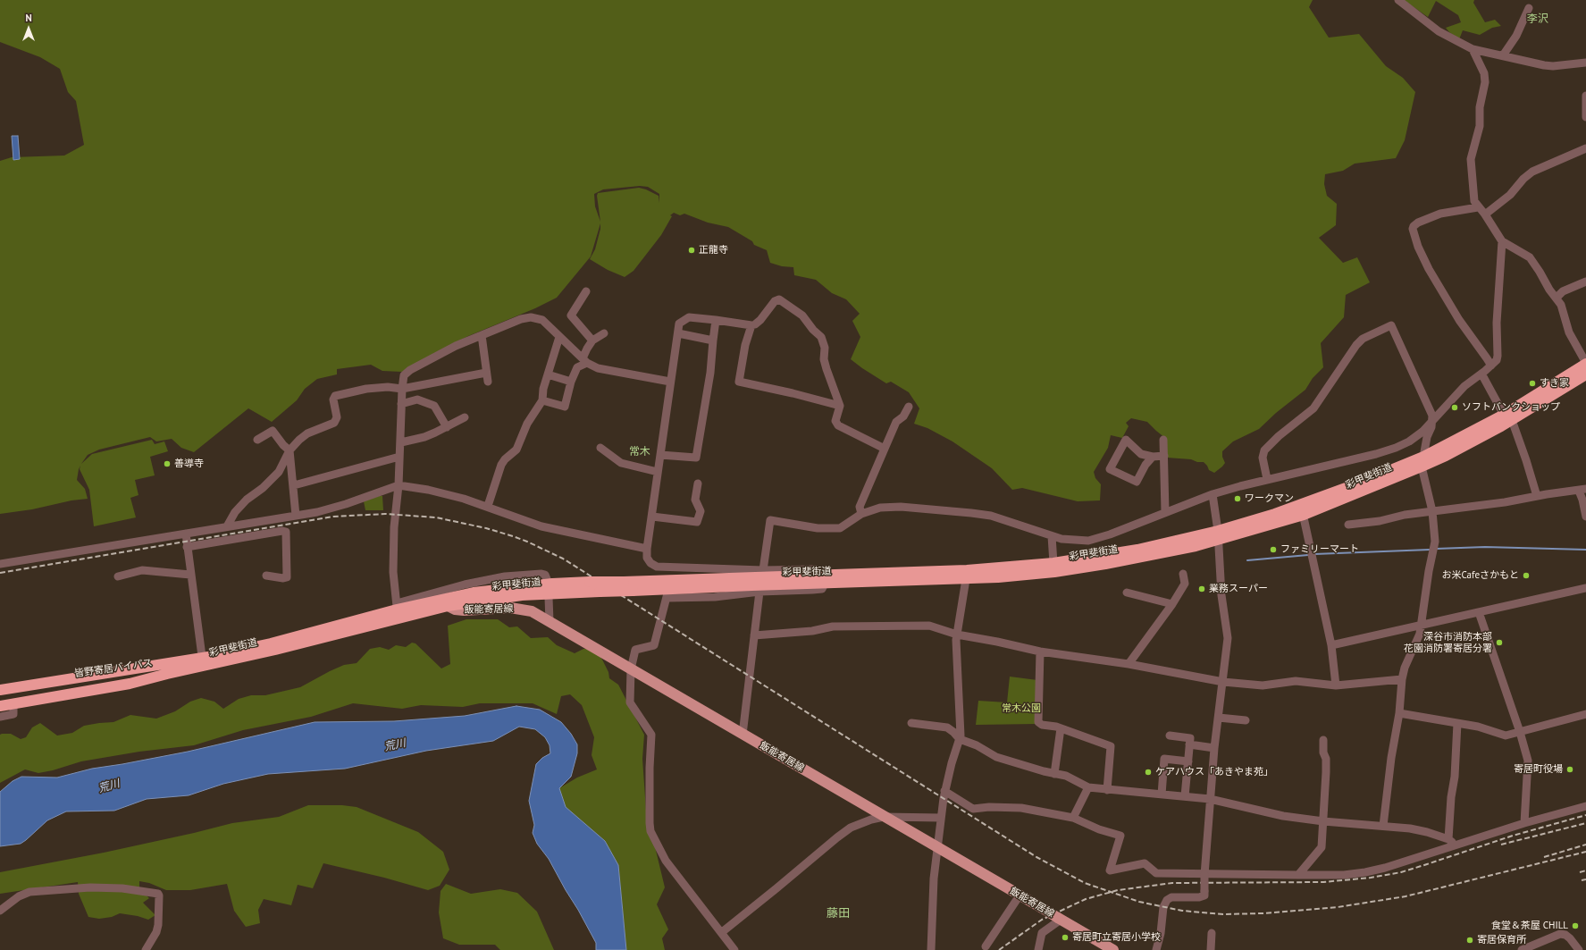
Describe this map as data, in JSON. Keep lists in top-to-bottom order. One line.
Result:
{"streets":{"highway":["彩甲斐街道","皆野寄居バイパス"],"main road":["飯能寄居線"]},"crossings":[["彩甲斐街道","飯能寄居線"],["彩甲斐街道","皆野寄居バイパス"]],"districts":["李沢","常木","藤田"],"water":["荒川"],"parks":["常木公園"],"places":["正龍寺","すき家","ソフトバンクショップ","善導寺","ワークマン","ファミリーマート","お米Cafeさかもと","業務スーパー","深谷市消防本部 花園消防署寄居分署","寄居町役場","ケアハウス「あきやま苑」","食堂＆茶屋 CHILL","寄居町立寄居小学校","寄居保育所"],"north":"top"}
